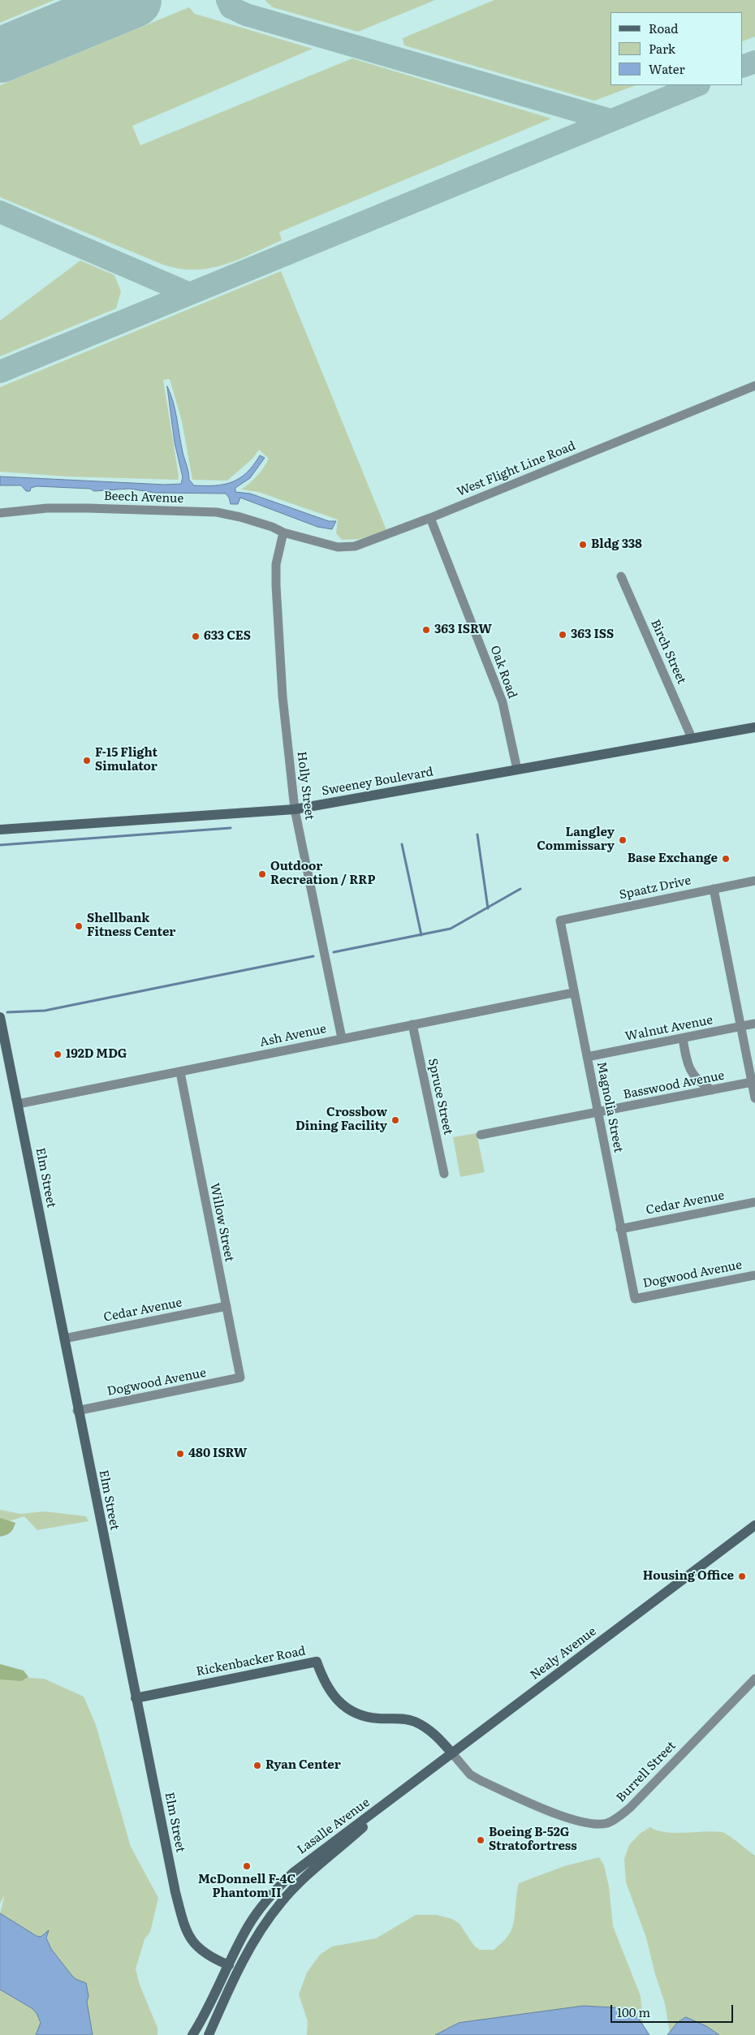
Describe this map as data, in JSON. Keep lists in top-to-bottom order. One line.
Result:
{"streets":{"main road":["Sweeney Boulevard","Elm Street","Nealy Avenue","Rickenbacker Road","Lasalle Avenue"],"street":["West Flight Line Road","Beech Avenue","Birch Street","Oak Road","Holly Street","Spaatz Drive","Walnut Avenue","Ash Avenue","Basswood Avenue","Spruce Street","Magnolia Street","Cedar Avenue","Willow Street","Dogwood Avenue","Burrell Street"]},"crossings":[["West Flight Line Road","Beech Avenue"],["West Flight Line Road","Oak Road"],["West Flight Line Road","Holly Street"],["Beech Avenue","Holly Street"],["Birch Street","Sweeney Boulevard"],["Oak Road","Sweeney Boulevard"],["Sweeney Boulevard","Holly Street"],["Holly Street","Ash Avenue"],["Spaatz Drive","Magnolia Street"],["Walnut Avenue","Magnolia Street"],["Ash Avenue","Spruce Street"],["Ash Avenue","Magnolia Street"],["Ash Avenue","Elm Street"],["Ash Avenue","Willow Street"],["Basswood Avenue","Magnolia Street"],["Magnolia Street","Cedar Avenue"],["Magnolia Street","Dogwood Avenue"],["Elm Street","Cedar Avenue"],["Elm Street","Dogwood Avenue"],["Elm Street","Rickenbacker Road"],["Elm Street","Lasalle Avenue"],["Cedar Avenue","Willow Street"],["Willow Street","Dogwood Avenue"],["Nealy Avenue","Rickenbacker Road"],["Nealy Avenue","Burrell Street"],["Nealy Avenue","Lasalle Avenue"],["Rickenbacker Road","Burrell Street"]],"places":["Bldg 338","363 ISRW","363 ISS","633 CES","F-15 Flight Simulator","Langley Commissary","Base Exchange","Outdoor Recreation / RRP","Shellbank Fitness Center","192D MDG","Crossbow Dining Facility","480 ISRW","Housing Office","Ryan Center","Boeing B-52G Stratofortress","McDonnell F-4C Phantom II"],"legend":["Road","Park","Water"],"scale_bar":"100 m"}
